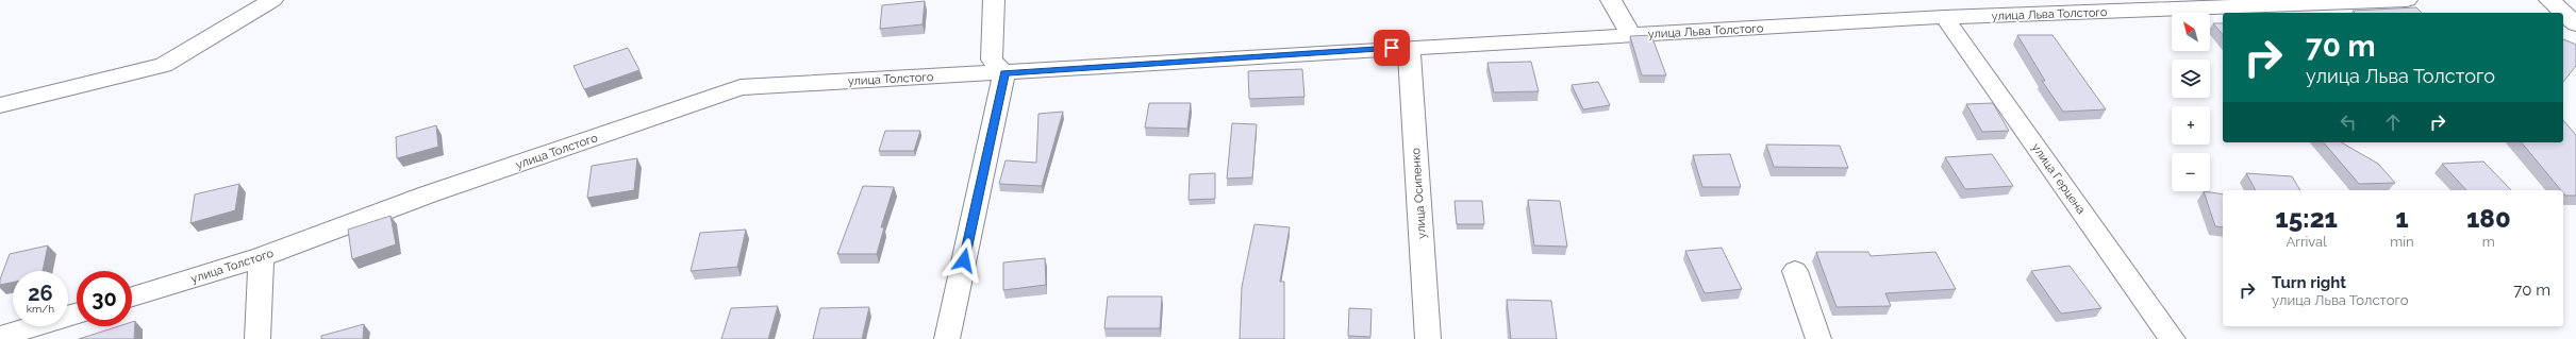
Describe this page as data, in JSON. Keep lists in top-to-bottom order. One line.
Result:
{"streets":{"street":["улица Льва Толстого","улица Толстого","улица Герцена","улица Осипенко"]},"crossings":[["улица Льва Толстого","улица Толстого"],["улица Льва Толстого","улица Герцена"],["улица Льва Толстого","улица Осипенко"]],"north":"top left","page":{"map_buttons":["+","−"],"turn":["70 m","улица Льва Толстого"],"eta":["15:21","Arrival","1","min","180","m"],"list":[{"name":"Turn right","note":"улица Льва Толстого","value":"70 m"}],"speed":"26 km/h","limit":"30"}}
